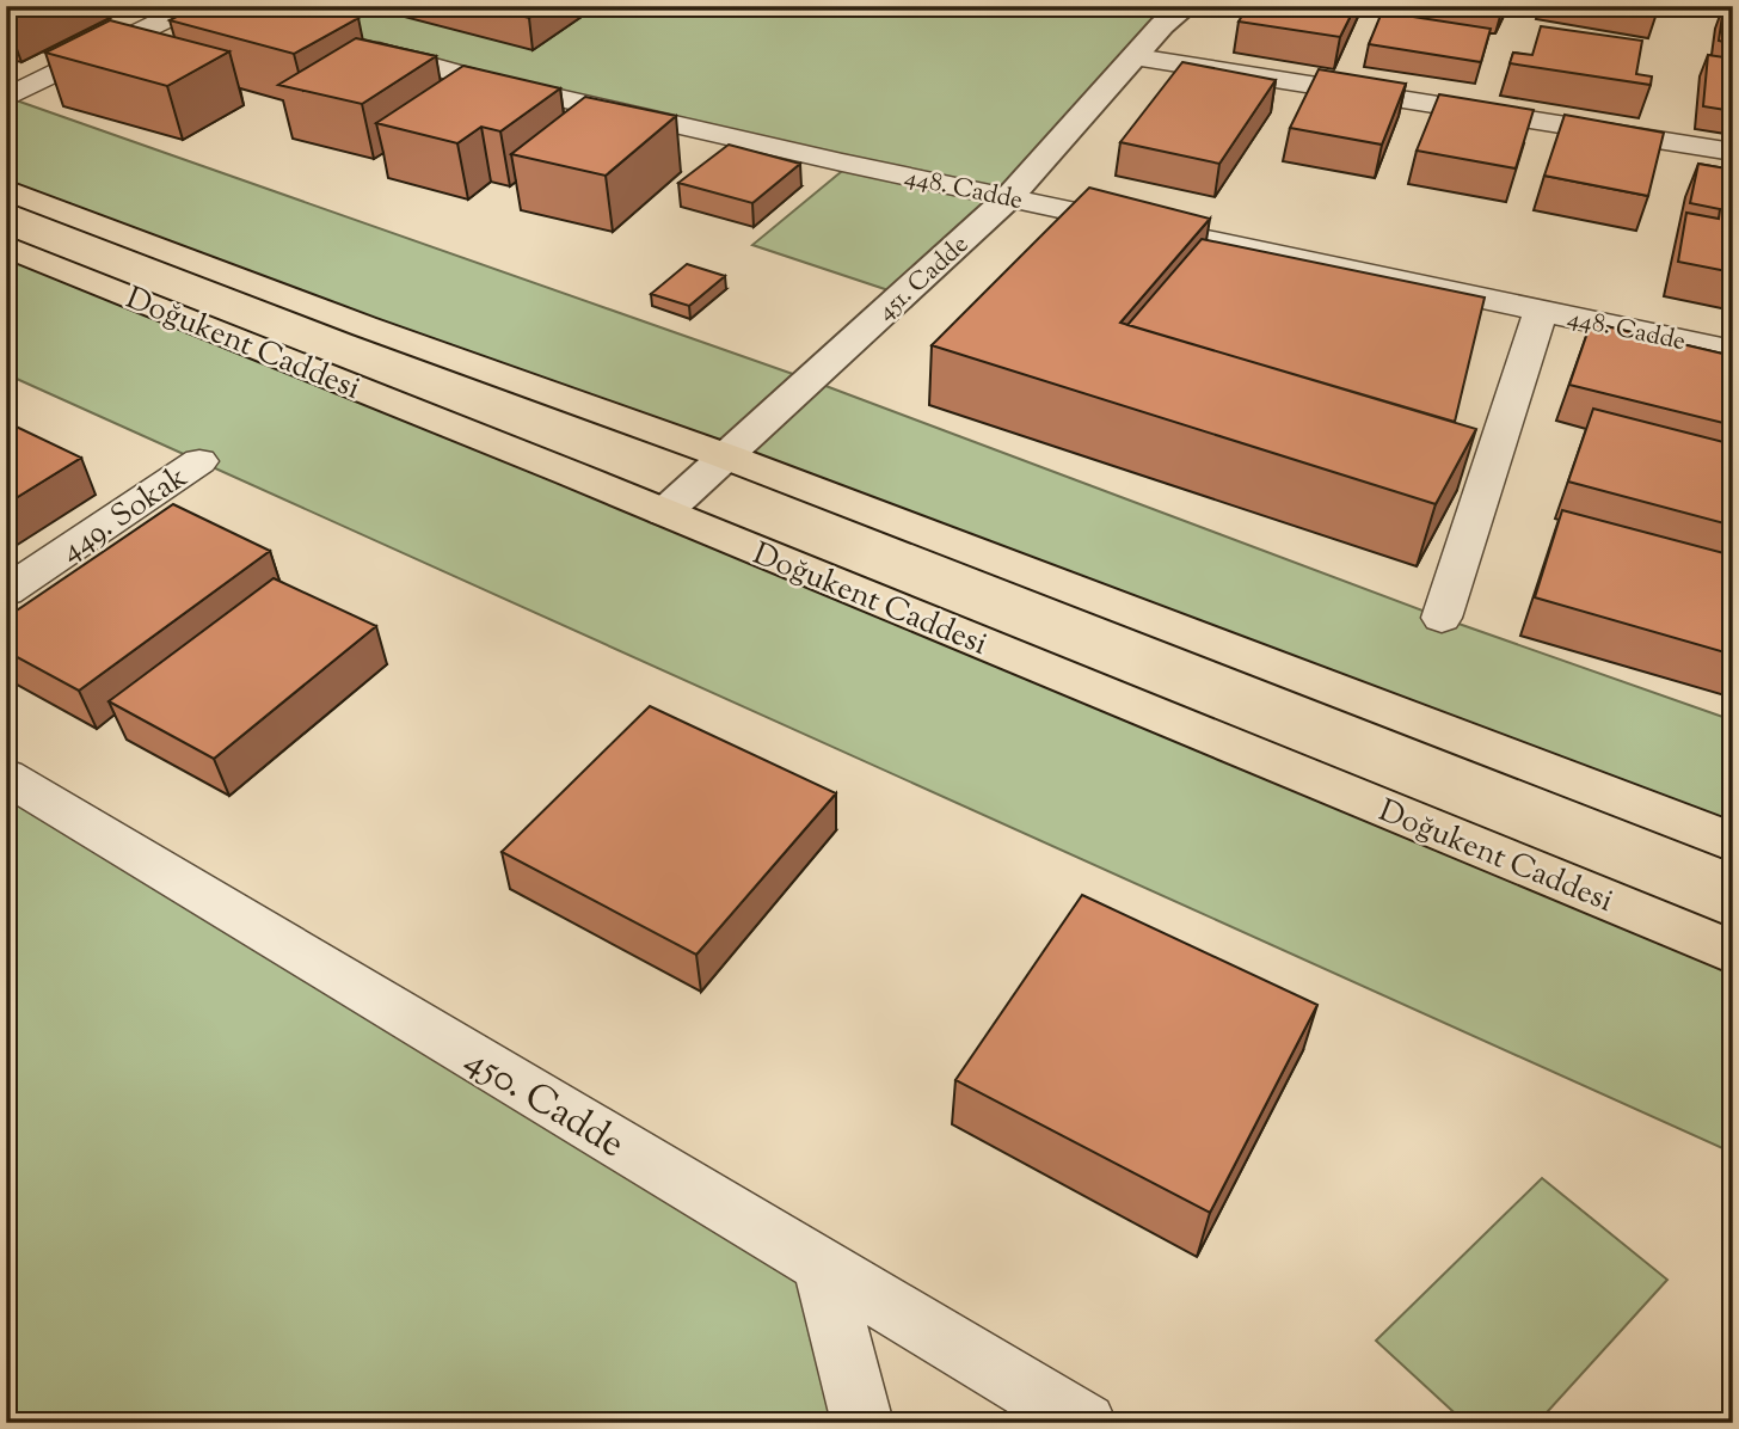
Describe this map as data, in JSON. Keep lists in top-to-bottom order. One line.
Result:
{"streets":{"main road":["Doğukent Caddesi"],"street":["448. Cadde","451. Cadde","449. Sokak","450. Cadde"]},"crossings":[["448. Cadde","451. Cadde"],["451. Cadde","Doğukent Caddesi"]]}
